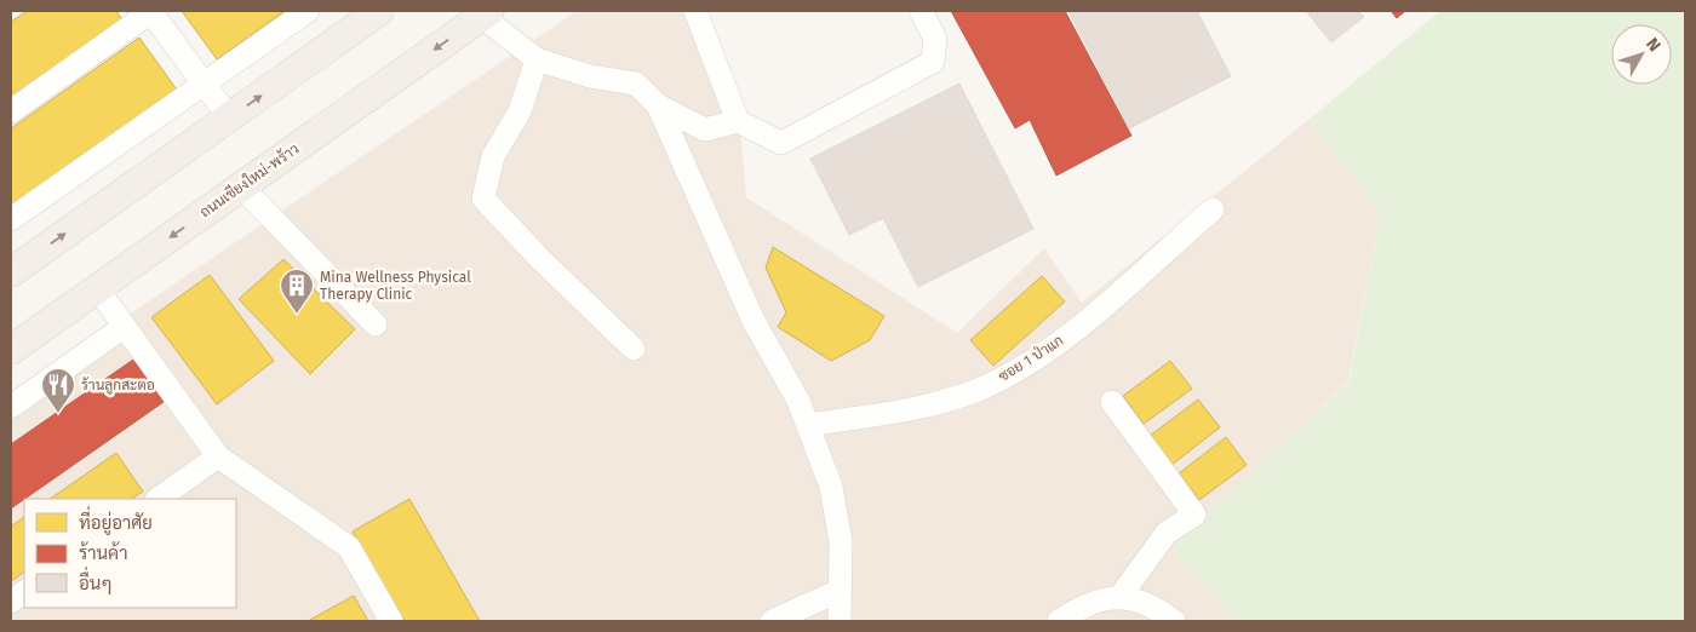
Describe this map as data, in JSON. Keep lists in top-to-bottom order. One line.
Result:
{"streets":{"main road":["ถนนเชียงใหม่-พร้าว"],"street":["ซอย 1 ป่าแก"]},"places":{"building":["Mina Wellness Physical Therapy Clinic"],"restaurant":["ร้านลูกสะตอ"]},"legend":["ที่อยู่อาศัย","ร้านค้า","อื่นๆ"],"north":"top right"}
